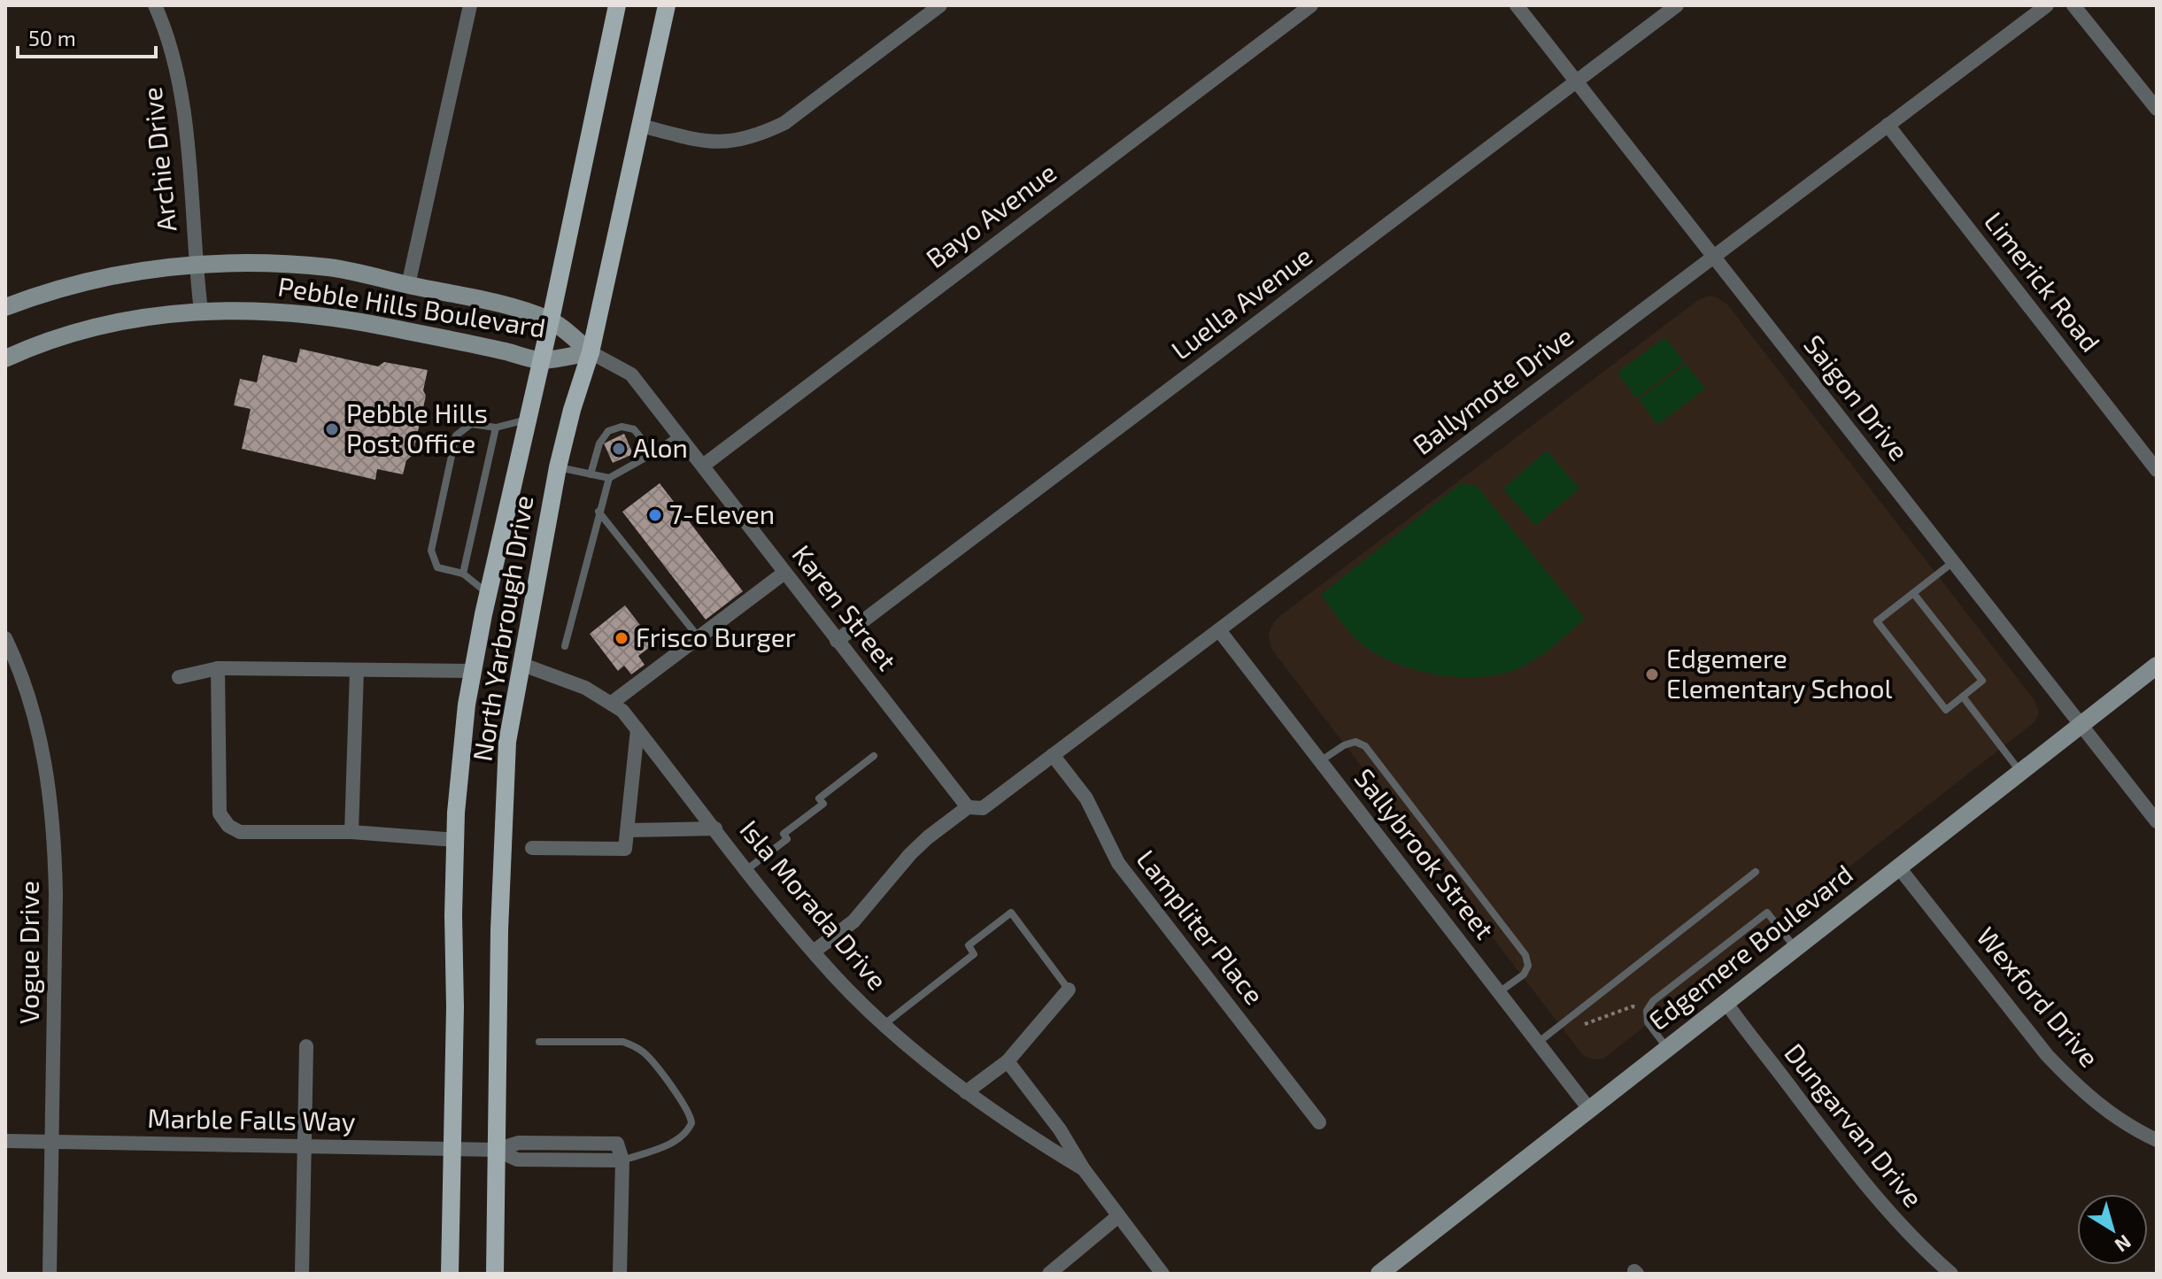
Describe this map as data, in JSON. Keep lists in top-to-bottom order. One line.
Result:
{"streets":{"main road":["Pebble Hills Boulevard","North Yarbrough Drive","Edgemere Boulevard"],"street":["Archie Drive","Bayo Avenue","Limerick Road","Luella Avenue","Ballymote Drive","Saigon Drive","Karen Street","Sallybrook Street","Isla Morada Drive","Lampliter Place","Vogue Drive","Wexford Drive","Marble Falls Way","Dungarvan Drive"]},"crossings":[["Archie Drive","Pebble Hills Boulevard"],["Bayo Avenue","Karen Street"],["Limerick Road","Ballymote Drive"],["Luella Avenue","Saigon Drive"],["Luella Avenue","Karen Street"],["Pebble Hills Boulevard","Karen Street"],["Pebble Hills Boulevard","North Yarbrough Drive"],["Ballymote Drive","Saigon Drive"],["Ballymote Drive","Karen Street"],["Ballymote Drive","Sallybrook Street"],["Ballymote Drive","Isla Morada Drive"],["Ballymote Drive","Lampliter Place"],["Saigon Drive","Edgemere Boulevard"],["Karen Street","North Yarbrough Drive"],["North Yarbrough Drive","Isla Morada Drive"],["North Yarbrough Drive","Marble Falls Way"],["Sallybrook Street","Edgemere Boulevard"],["Edgemere Boulevard","Wexford Drive"],["Edgemere Boulevard","Dungarvan Drive"],["Vogue Drive","Marble Falls Way"]],"places":["Pebble Hills Post Office","Alon","7-Eleven","Frisco Burger","Edgemere Elementary School"],"scale_bar":"50 m","north":"bottom right"}
